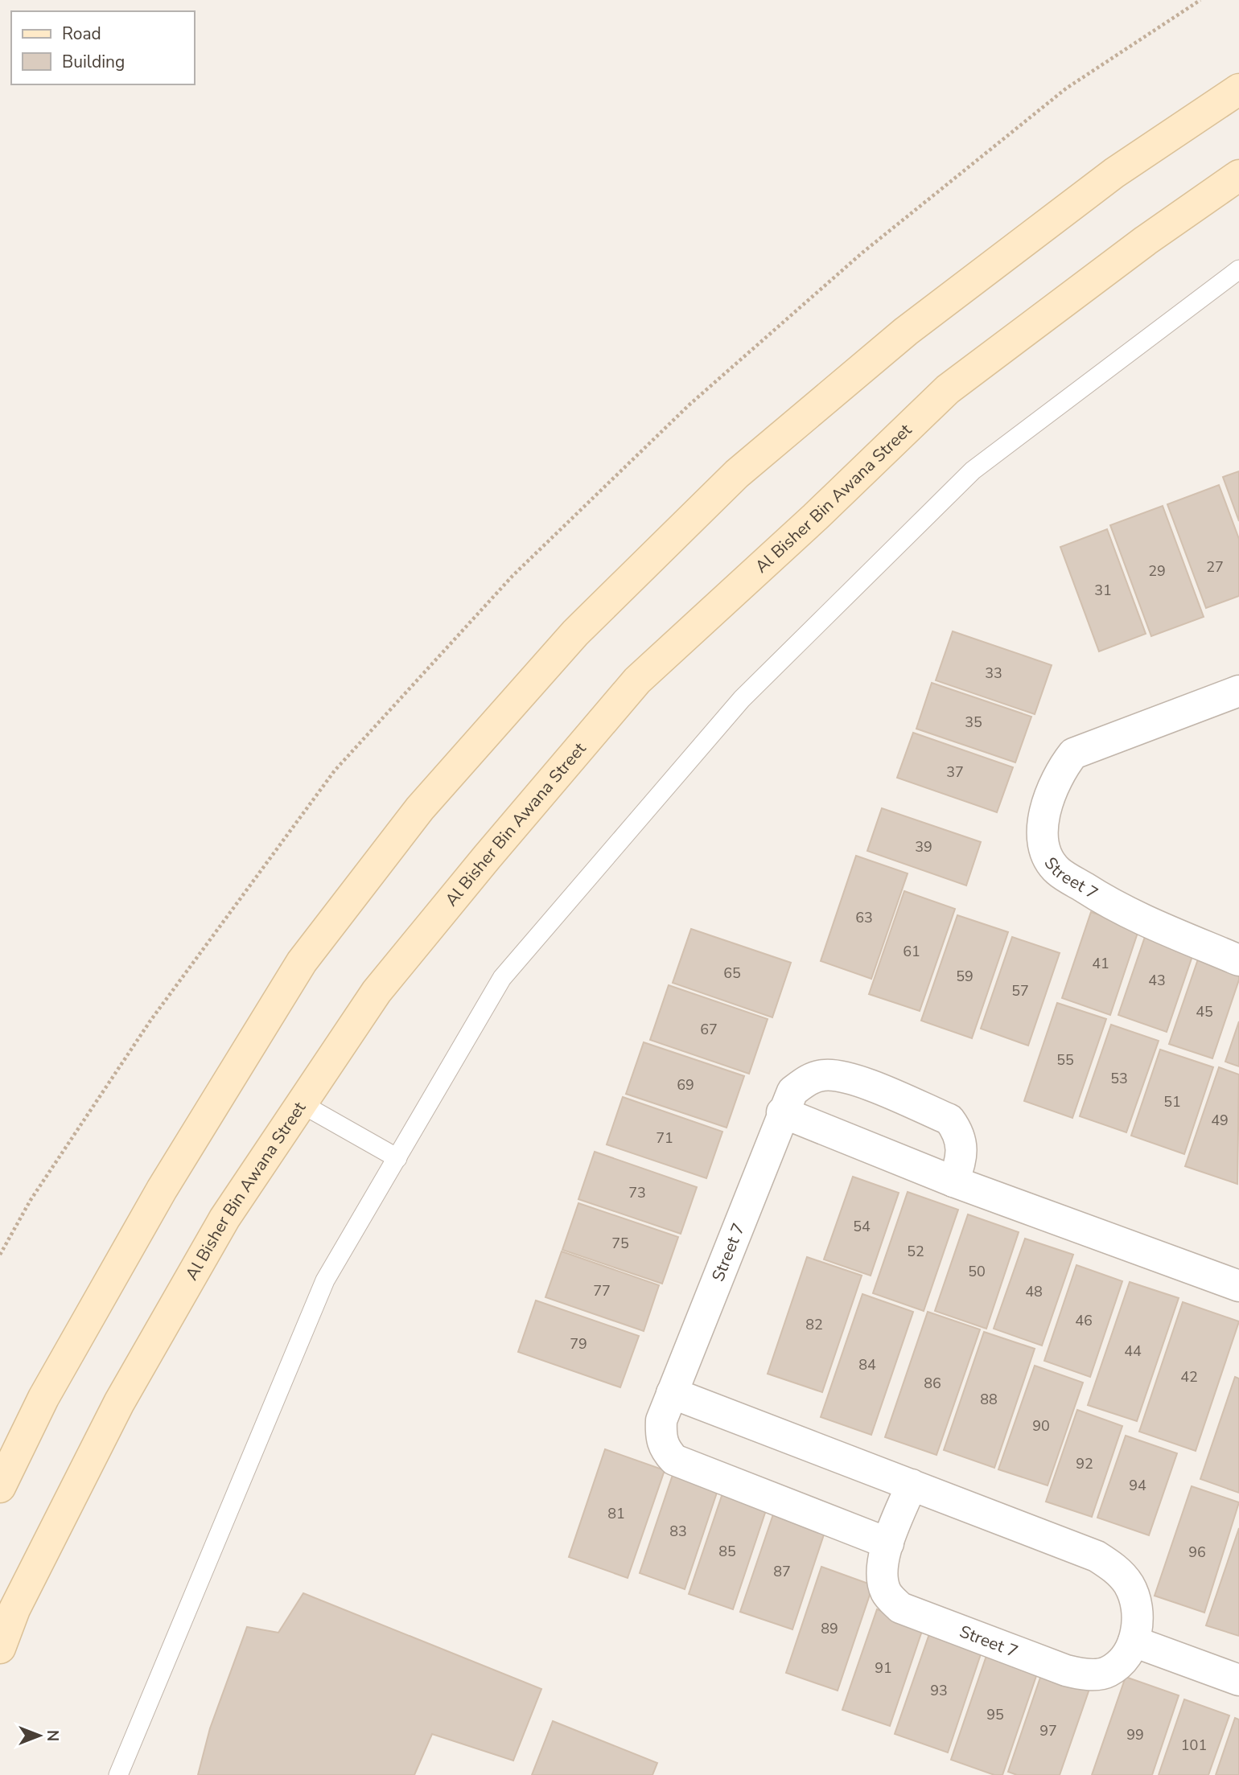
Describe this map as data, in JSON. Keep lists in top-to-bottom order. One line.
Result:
{"streets":{"main road":["Al Bisher Bin Awana Street"],"street":["Street 7"]},"house_numbers":["27","29","31","33","35","37","39","63","61","41","65","59","43","57","45","67","55","53","69","51","49","71","73","54","75","52","50","77","48","46","82","79","44","84","42","86","88","90","92","94","81","83","85","96","87","89","91","93","95","97","99","101"],"legend":["Road","Building"],"north":"right"}
